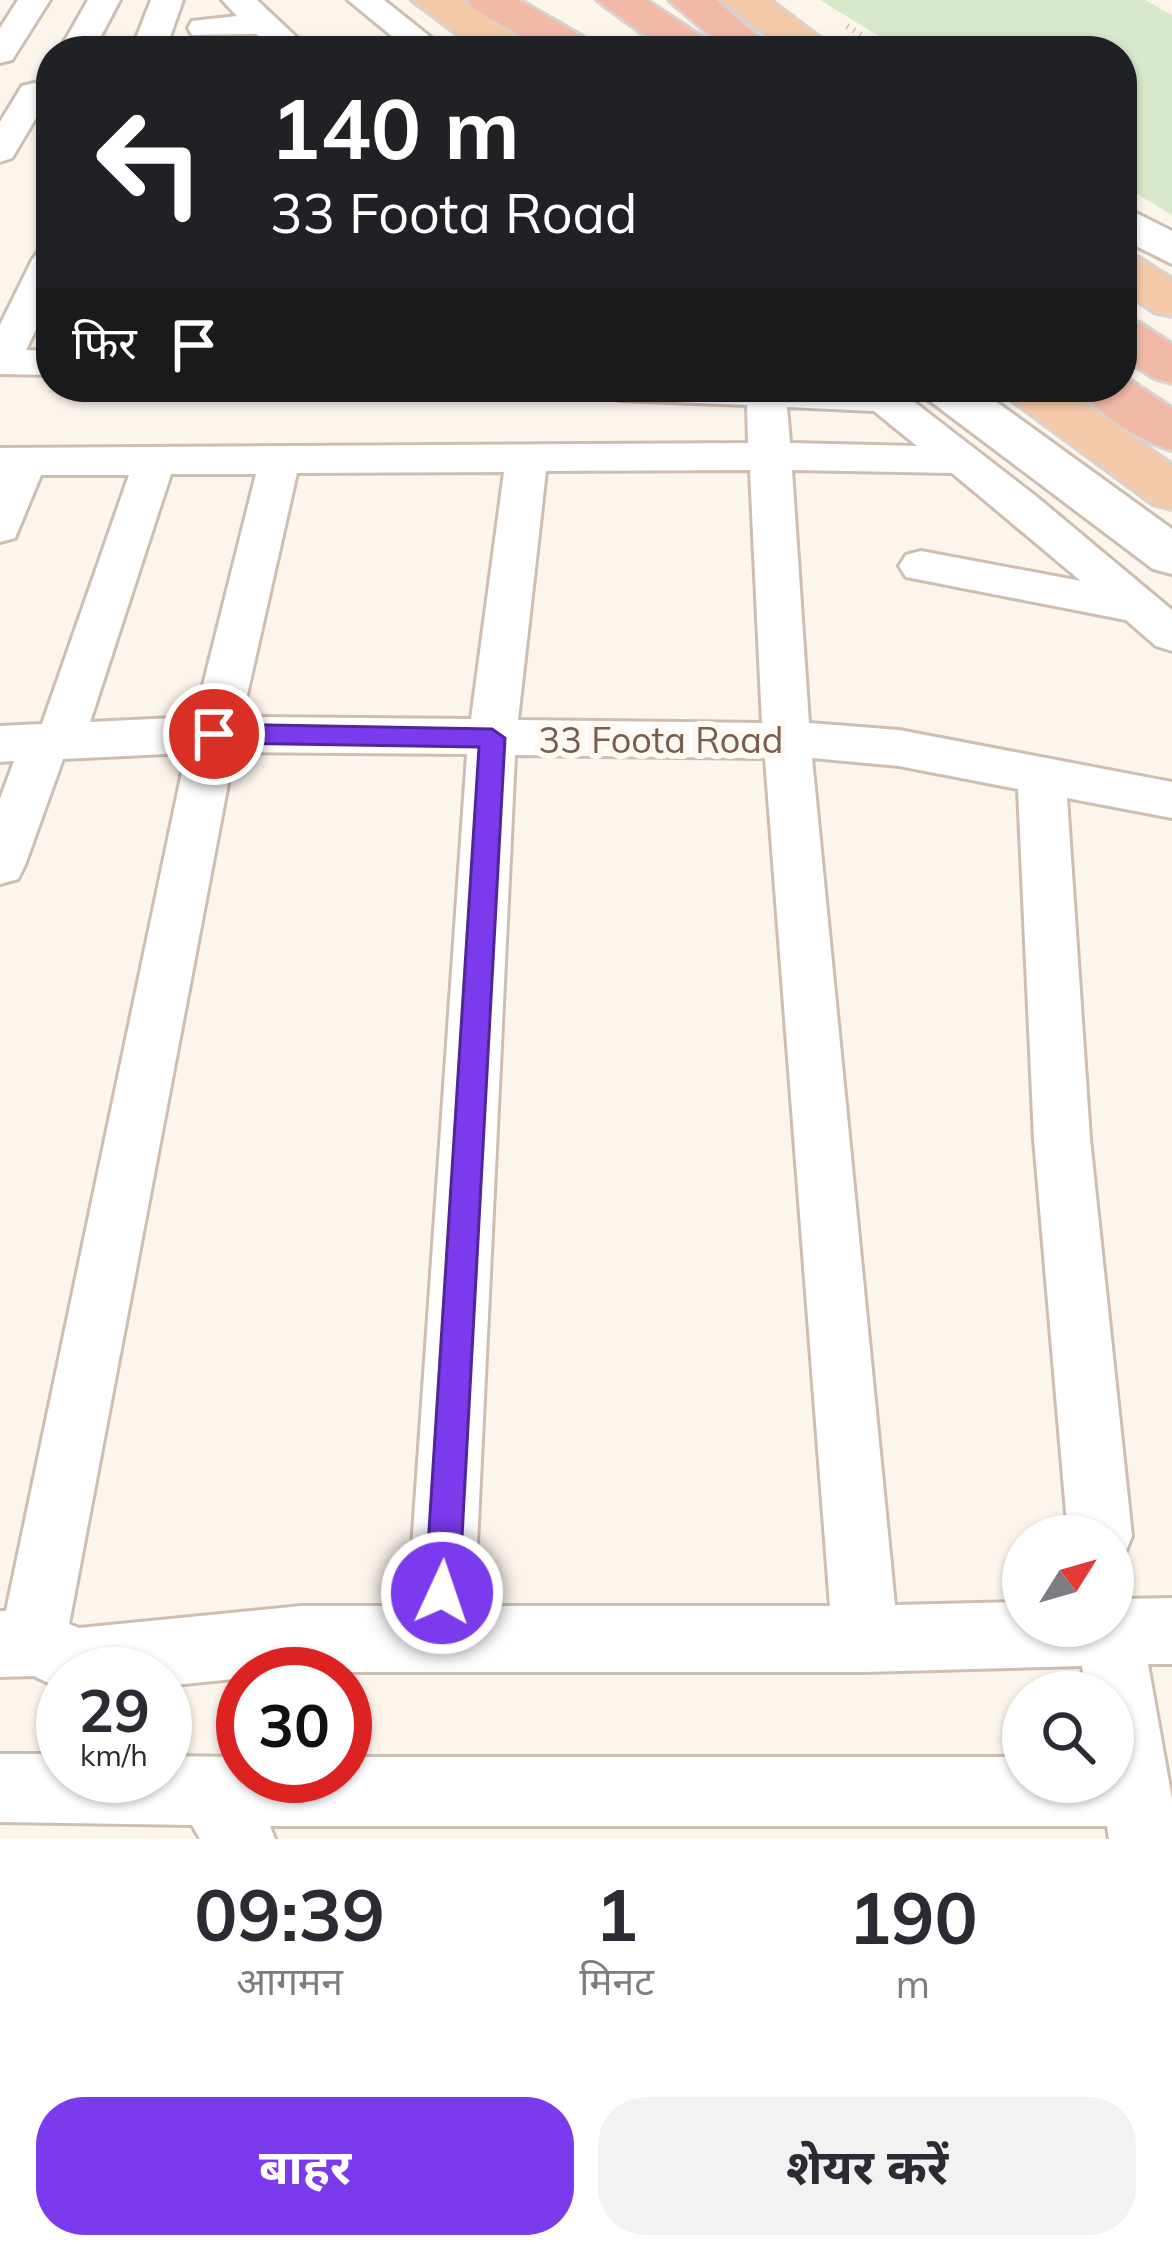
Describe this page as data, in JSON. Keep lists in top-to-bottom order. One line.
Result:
{"streets":{"street":["33 Foota Road"]},"north":"top right","page":{"turn":["140 m","33 Foota Road"],"then":"फिर","speed":"29 km/h","limit":"30","eta":["09:39","आगमन","1","मिनट","190","m"],"buttons":["बाहर","शेयर करें"]}}
